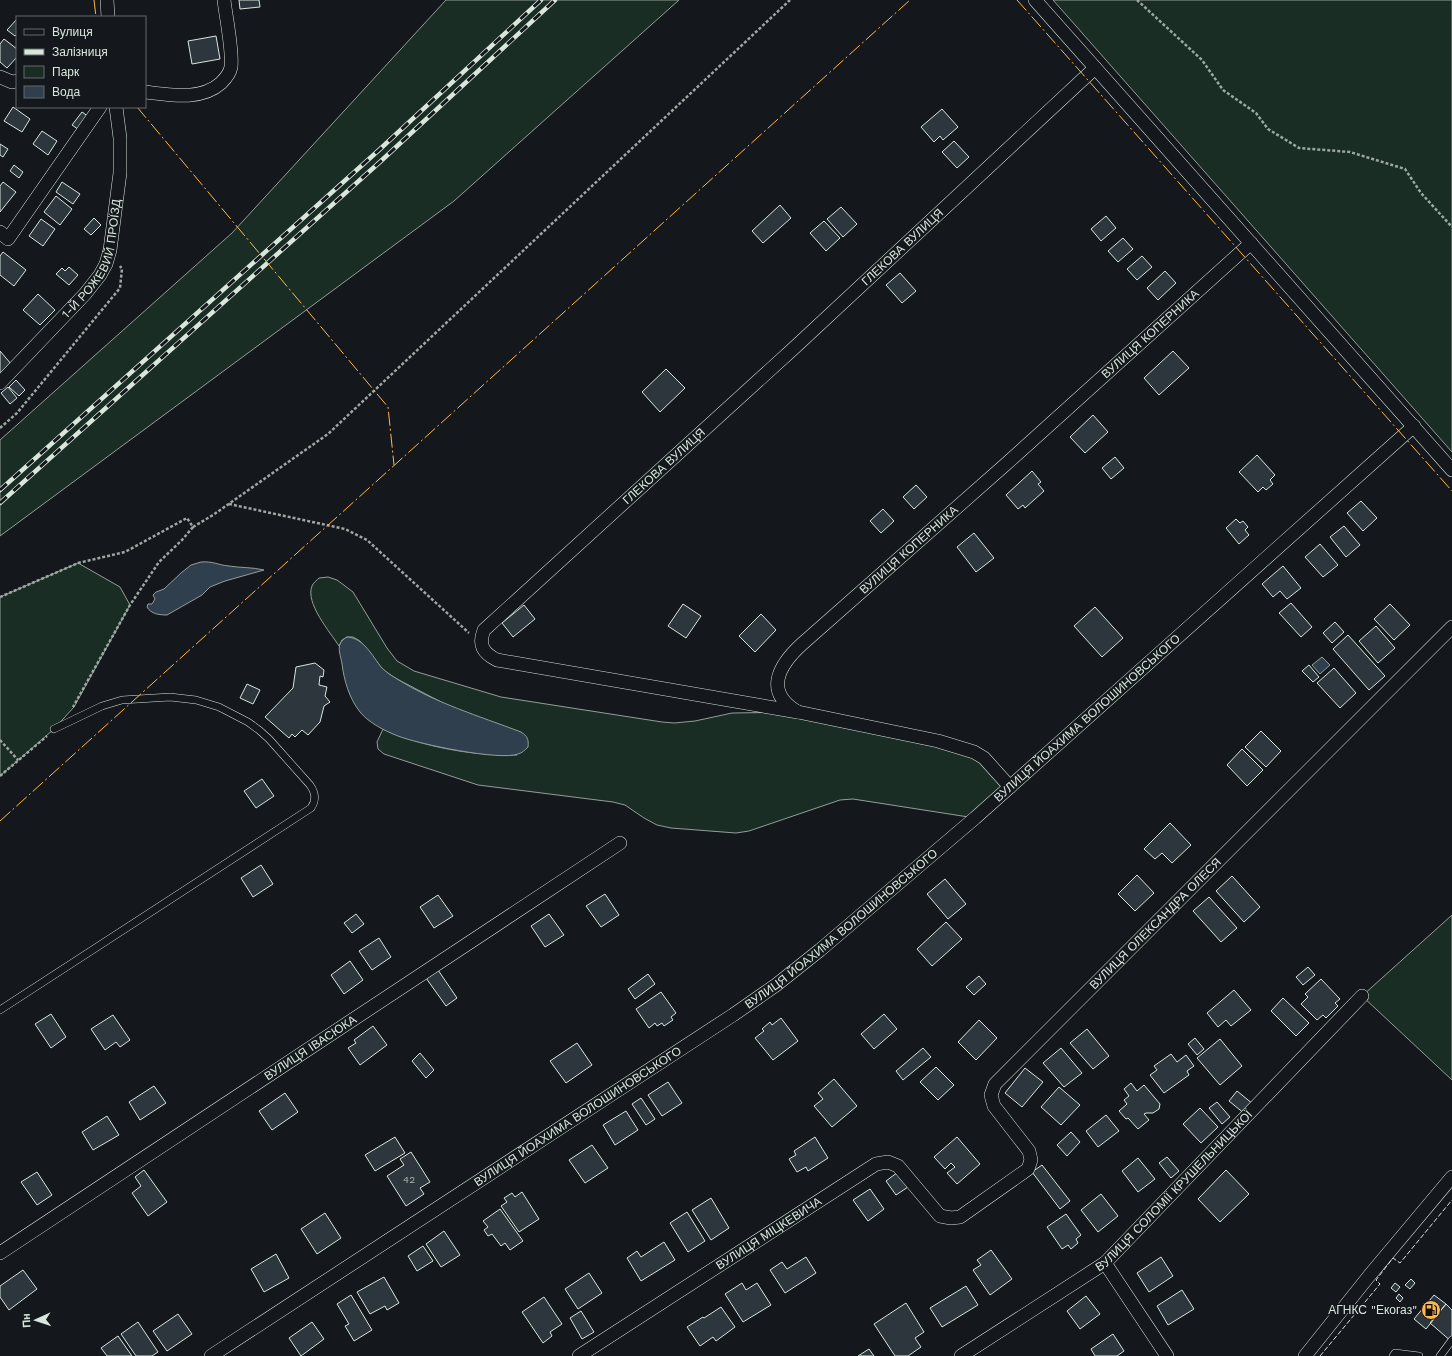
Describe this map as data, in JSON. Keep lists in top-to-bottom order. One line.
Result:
{"streets":{"street":["ГЛЕКОВА ВУЛИЦЯ","1-Й РОЖЕВИЙ ПРОЇЗД","ВУЛИЦЯ КОПЕРНИКА","ВУЛИЦЯ ЙОАХИМА ВОЛОШИНОВСЬКОГО","ВУЛИЦЯ ОЛЕКСАНДРА ОЛЕСЯ","ВУЛИЦЯ ІВАСЮКА","ВУЛИЦЯ СОЛОМІЇ КРУШЕЛЬНИЦЬКОЇ","ВУЛИЦЯ МІЦКЕВИЧА"]},"crossings":[["ВУЛИЦЯ КОПЕРНИКА","ВУЛИЦЯ ЙОАХИМА ВОЛОШИНОВСЬКОГО"],["ВУЛИЦЯ ОЛЕКСАНДРА ОЛЕСЯ","ВУЛИЦЯ МІЦКЕВИЧА"]],"places":{"fuel station":["АГНКС \"Екогаз\""]},"house_numbers":["42"],"legend":["Вулиця","Залізниця","Парк","Вода"],"north":"left"}
